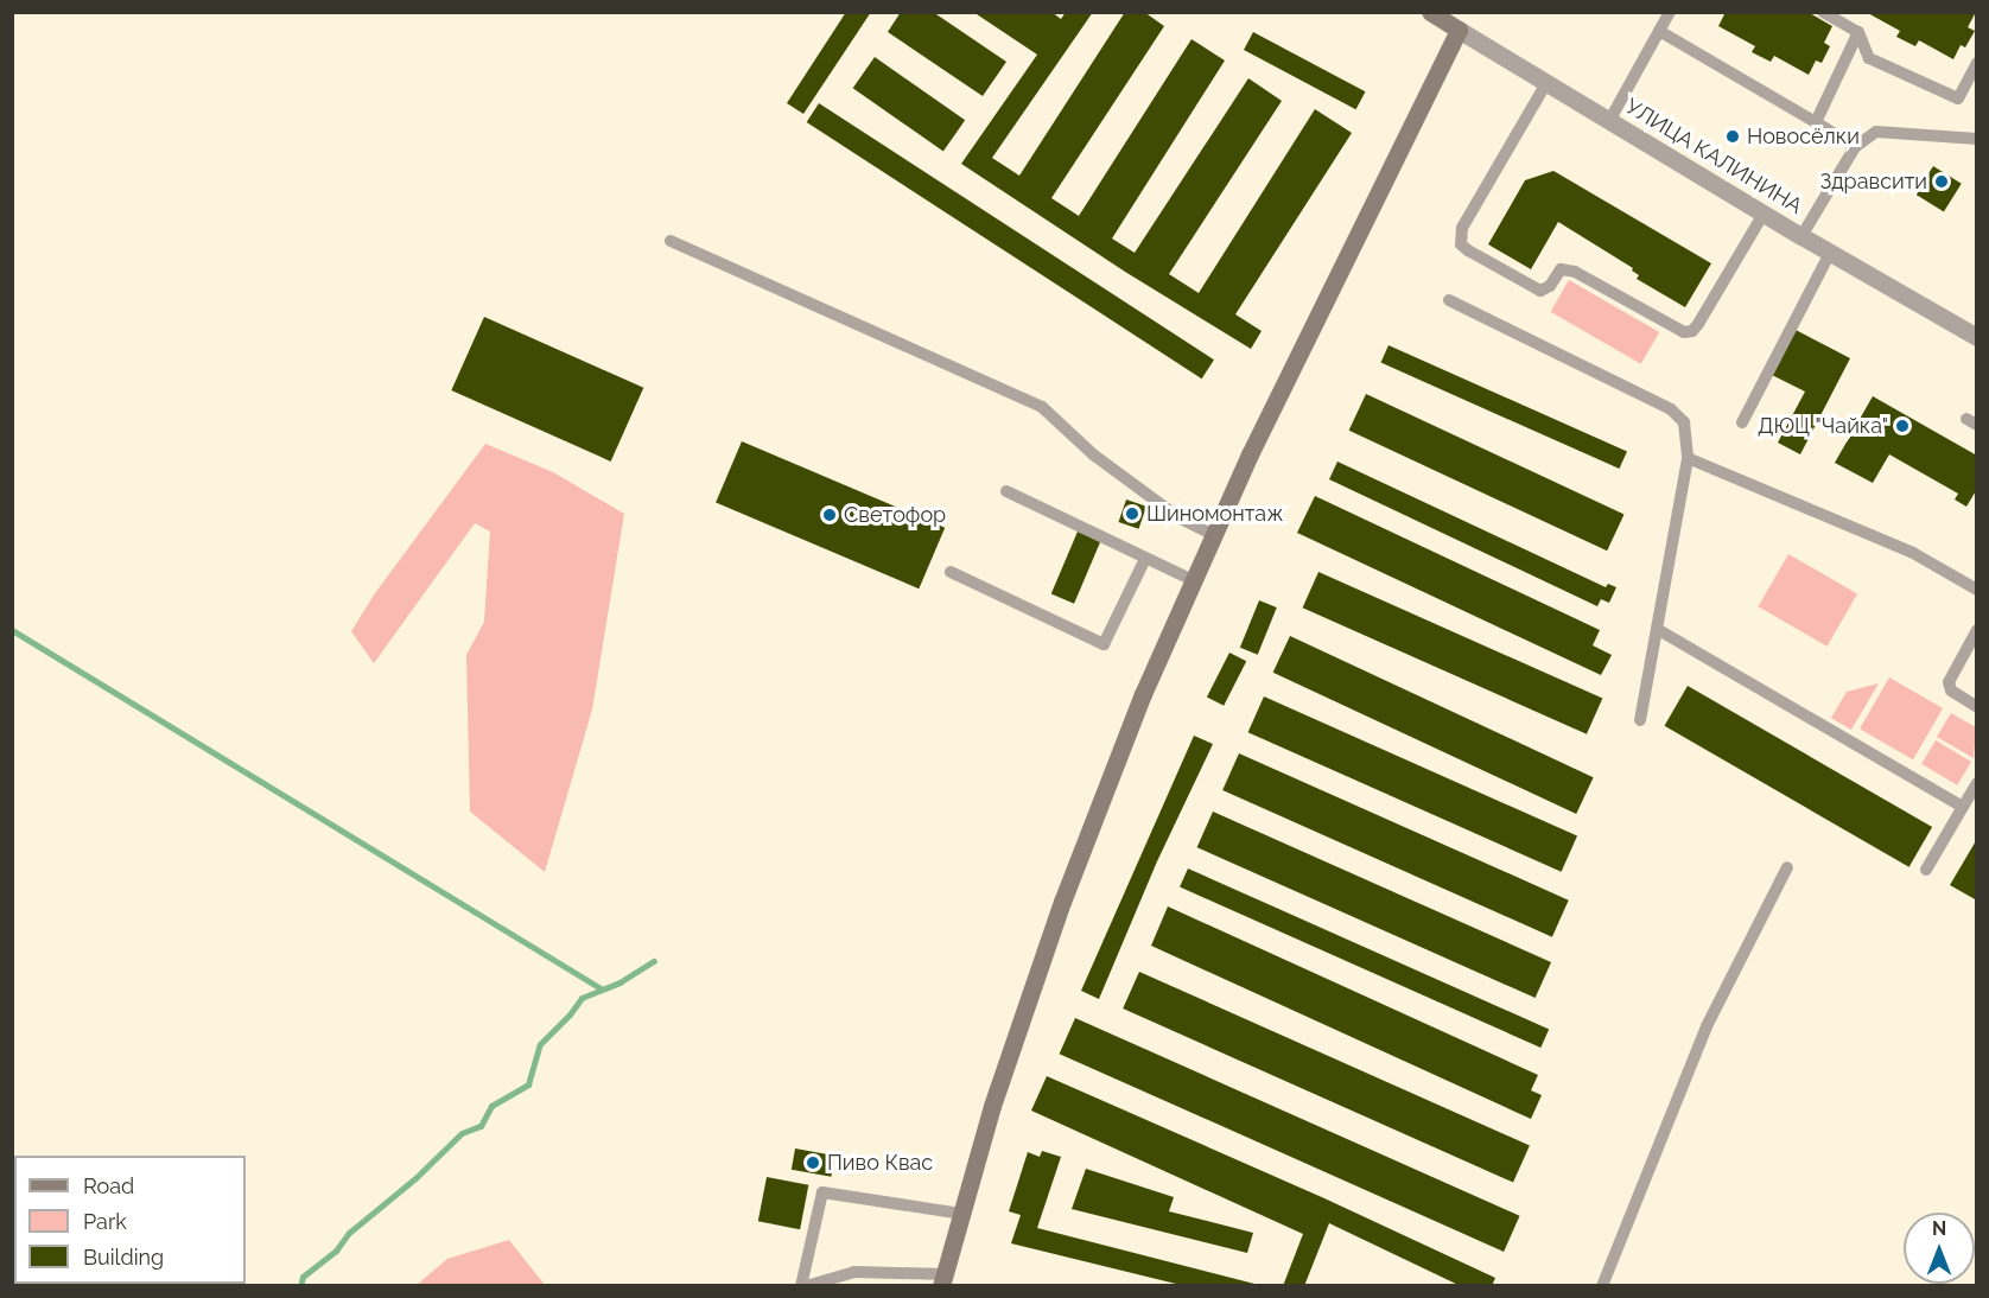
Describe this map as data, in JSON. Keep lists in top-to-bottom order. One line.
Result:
{"streets":{"main road":["УЛИЦА КАЛИНИНА"]},"places":["Новосёлки","Здравсити","ДЮЦ \"Чайка\"","Шиномонтаж","Светофор","Пиво Квас"],"legend":["Road","Park","Building"],"north":"top"}
